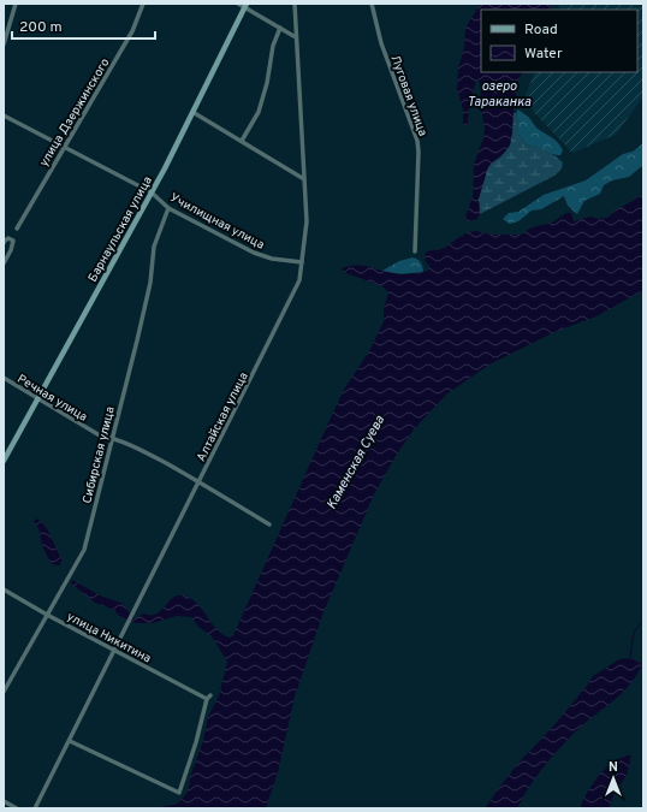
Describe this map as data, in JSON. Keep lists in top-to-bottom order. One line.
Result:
{"streets":{"street":["Луговая улица","улица Дзержинского","Училищная улица","Барнаульская улица","Речная улица","Алтайская улица","Сибирская улица","улица Никитина"]},"crossings":[["улица Дзержинского","Училищная улица"],["Училищная улица","Барнаульская улица"],["Училищная улица","Алтайская улица"],["Училищная улица","Сибирская улица"],["Барнаульская улица","Речная улица"],["Речная улица","Алтайская улица"],["Речная улица","Сибирская улица"],["Алтайская улица","улица Никитина"],["Сибирская улица","улица Никитина"]],"water":["озеро Тараканка","Каменская Суева"],"legend":["Road","Water"],"scale_bar":"200 m","north":"top"}
